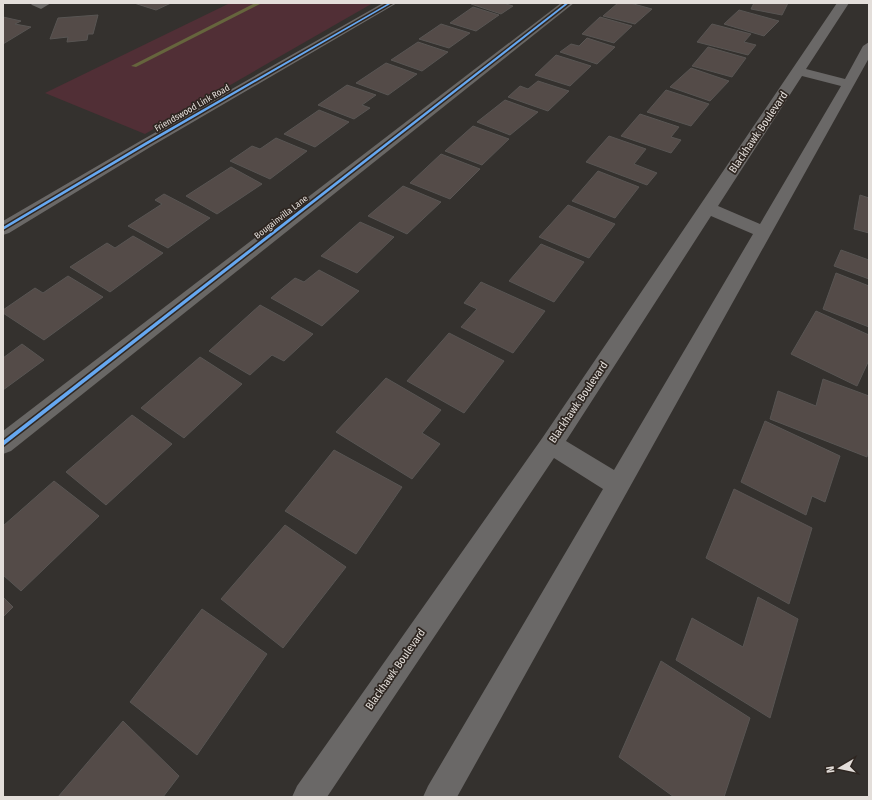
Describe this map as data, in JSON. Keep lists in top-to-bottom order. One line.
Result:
{"streets":{"main road":["Friendswood Link Road","Blackhawk Boulevard"],"street":["Bougainvilla Lane"]},"north":"left"}
